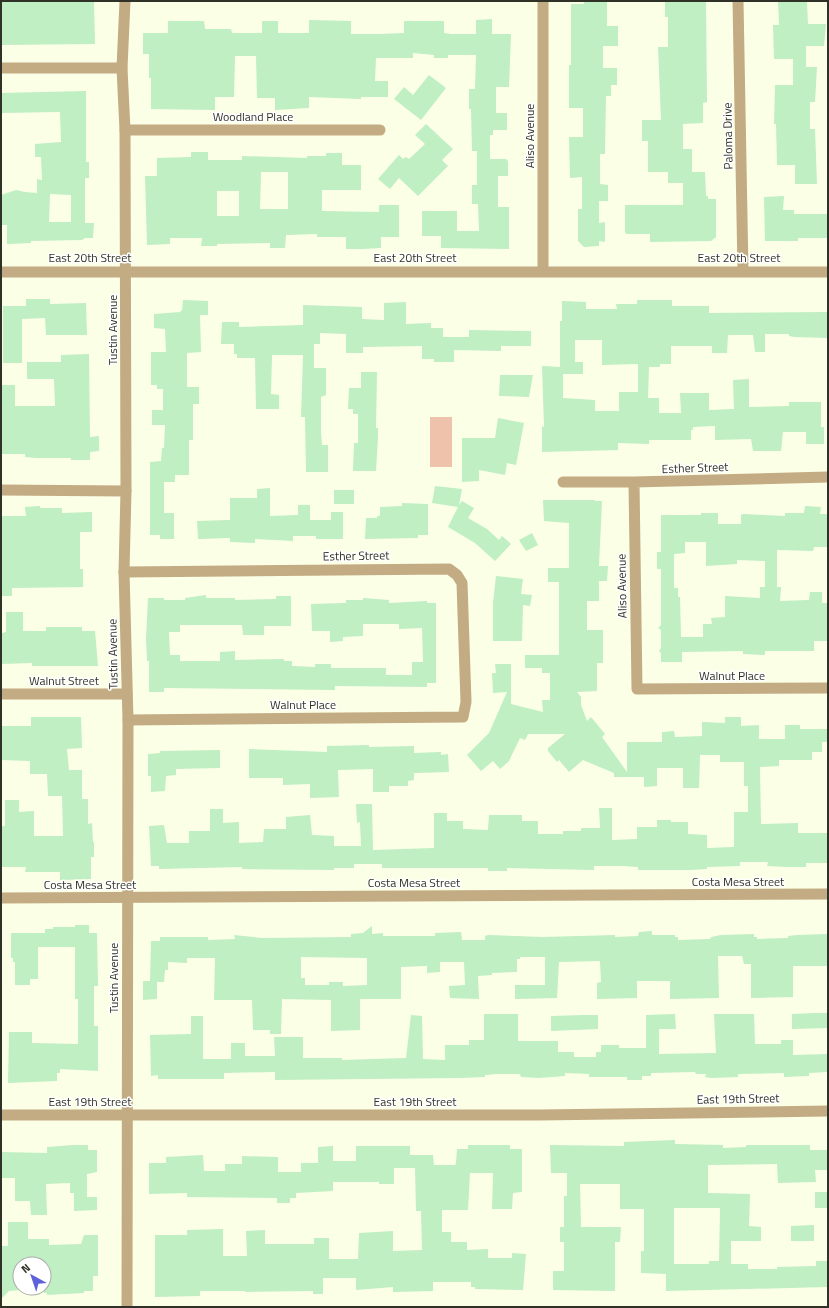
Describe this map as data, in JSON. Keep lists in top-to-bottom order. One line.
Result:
{"streets":{"street":["Woodland Place","Aliso Avenue","Paloma Drive","East 20th Street","Tustin Avenue","Esther Street","Walnut Place","Walnut Street","Costa Mesa Street","East 19th Street"]},"crossings":[["Woodland Place","Tustin Avenue"],["Aliso Avenue","East 20th Street"],["Aliso Avenue","Esther Street"],["Aliso Avenue","Walnut Place"],["Paloma Drive","East 20th Street"],["East 20th Street","Tustin Avenue"],["Tustin Avenue","Esther Street"],["Tustin Avenue","Walnut Place"],["Tustin Avenue","Walnut Street"],["Tustin Avenue","Costa Mesa Street"],["Tustin Avenue","East 19th Street"],["Esther Street","Walnut Place"]],"north":"top left"}
